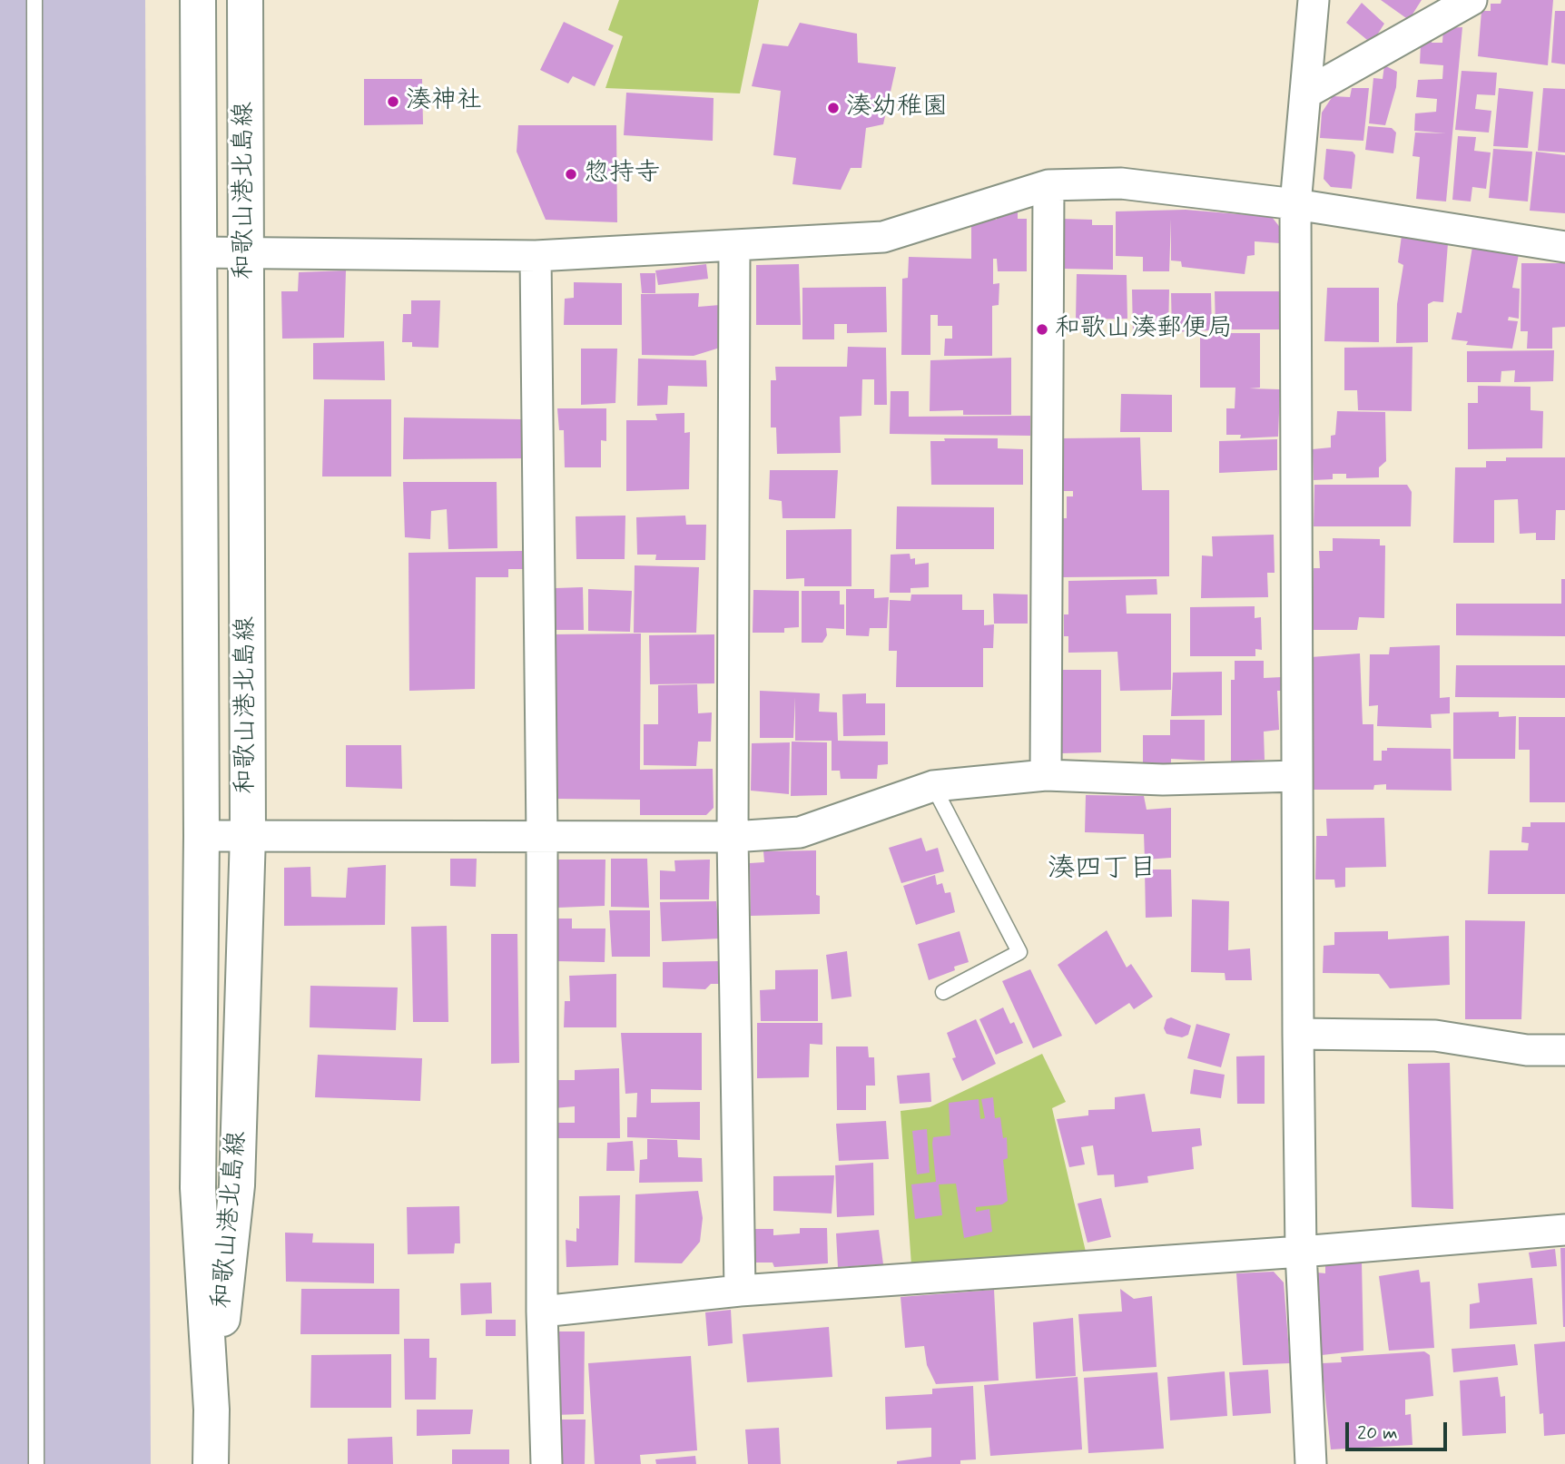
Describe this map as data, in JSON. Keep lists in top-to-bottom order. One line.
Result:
{"streets":{"main road":["和歌山港北島線"]},"districts":["湊四丁目"],"places":["湊神社","湊幼稚園","惣持寺","和歌山湊郵便局"],"scale_bar":"20 m"}
